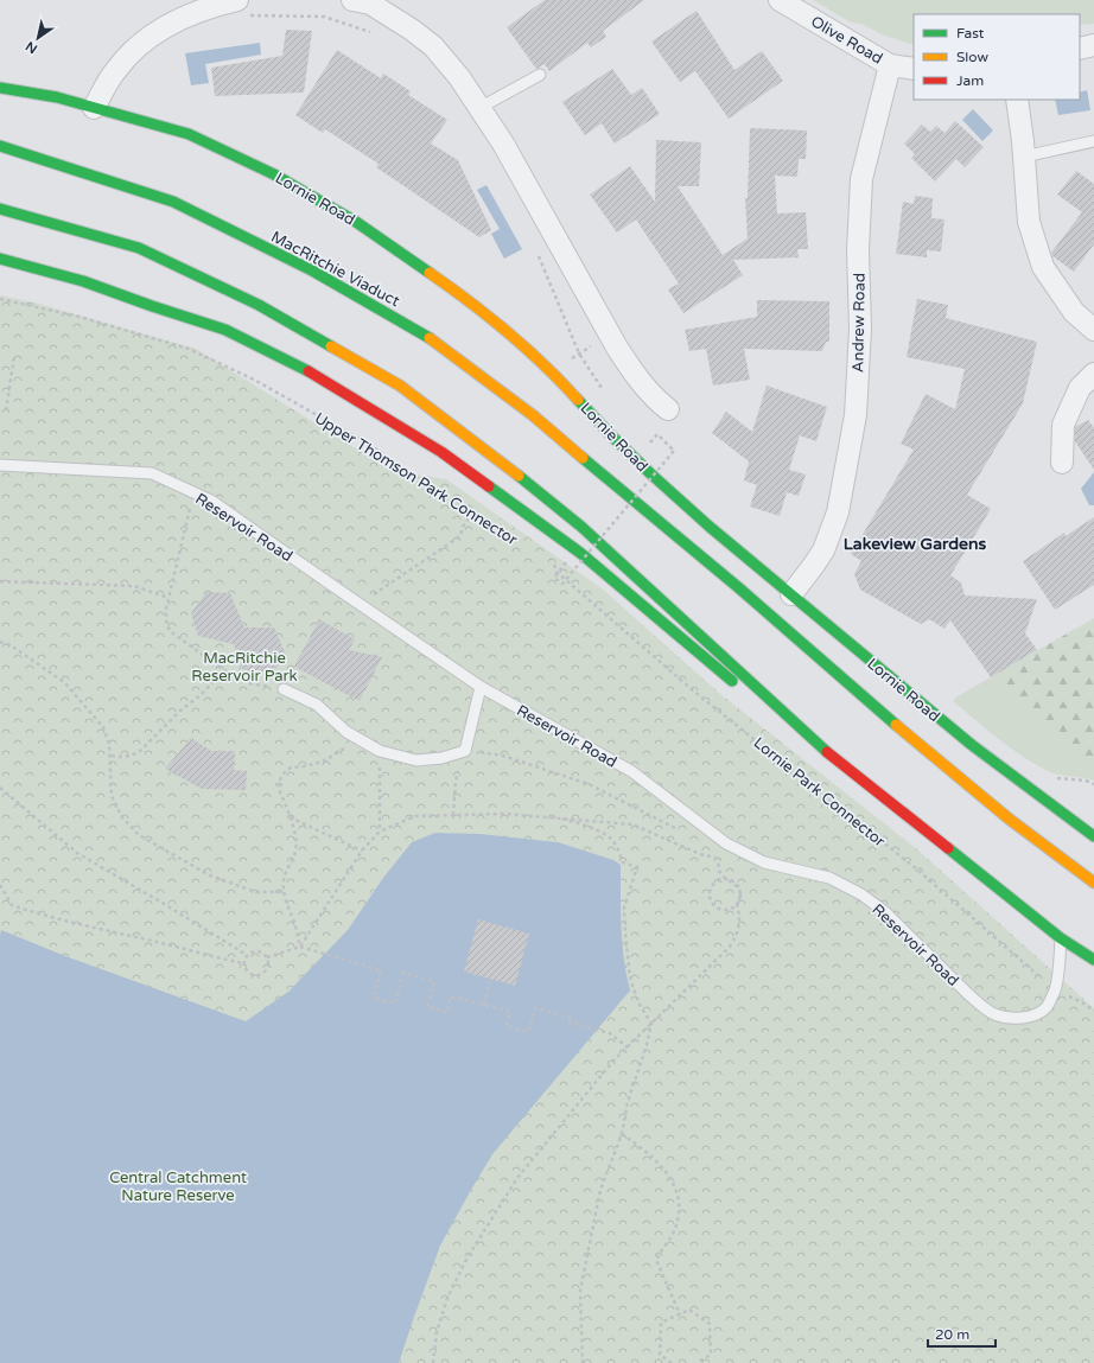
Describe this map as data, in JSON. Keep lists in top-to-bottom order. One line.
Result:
{"streets":{"main road":["Lornie Road","MacRitchie Viaduct"],"street":["Olive Road","Andrew Road"],"lane":["Reservoir Road"],"path":["Upper Thomson Park Connector","Lornie Park Connector"]},"crossings":[["Olive Road","Andrew Road"],["Lornie Road","MacRitchie Viaduct"],["Lornie Road","Andrew Road"],["Reservoir Road","Lornie Park Connector"]],"districts":["Lakeview Gardens"],"parks":["MacRitchie Reservoir Park","Central Catchment Nature Reserve"],"legend":["Fast","Slow","Jam"],"scale_bar":"20 m","north":"bottom left"}
